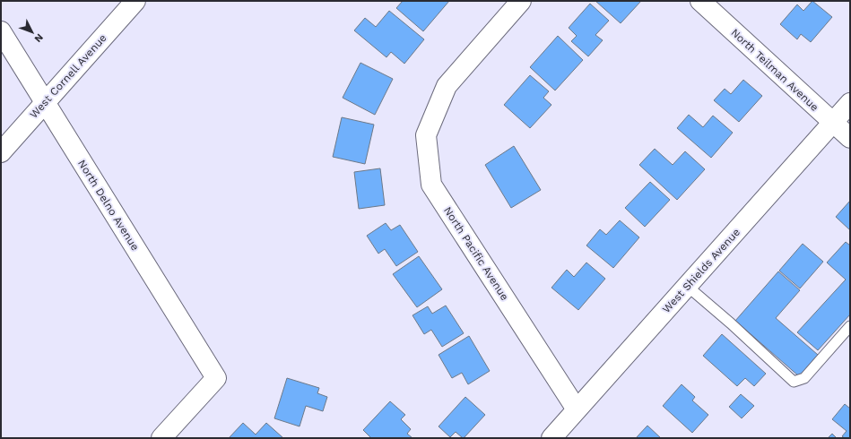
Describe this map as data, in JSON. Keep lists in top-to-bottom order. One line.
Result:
{"streets":{"street":["North Teilman Avenue","West Cornell Avenue","North Delno Avenue","North Pacific Avenue","West Shields Avenue"]},"crossings":[["North Teilman Avenue","West Shields Avenue"],["West Cornell Avenue","North Delno Avenue"],["North Pacific Avenue","West Shields Avenue"]],"north":"bottom right"}
